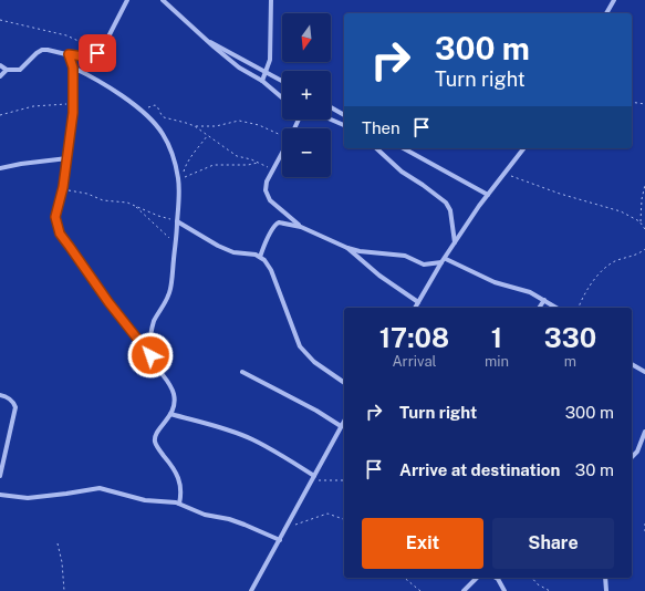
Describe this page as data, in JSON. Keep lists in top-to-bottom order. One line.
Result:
{"north":"bottom","page":{"map_buttons":["+","−"],"turn":["300 m","Turn right"],"then":"Then","eta":["17:08","Arrival","1","min","330","m"],"list":[{"name":"Turn right","value":"300 m"},{"name":"Arrive at destination","value":"30 m"}],"buttons":["Exit","Share"]}}
